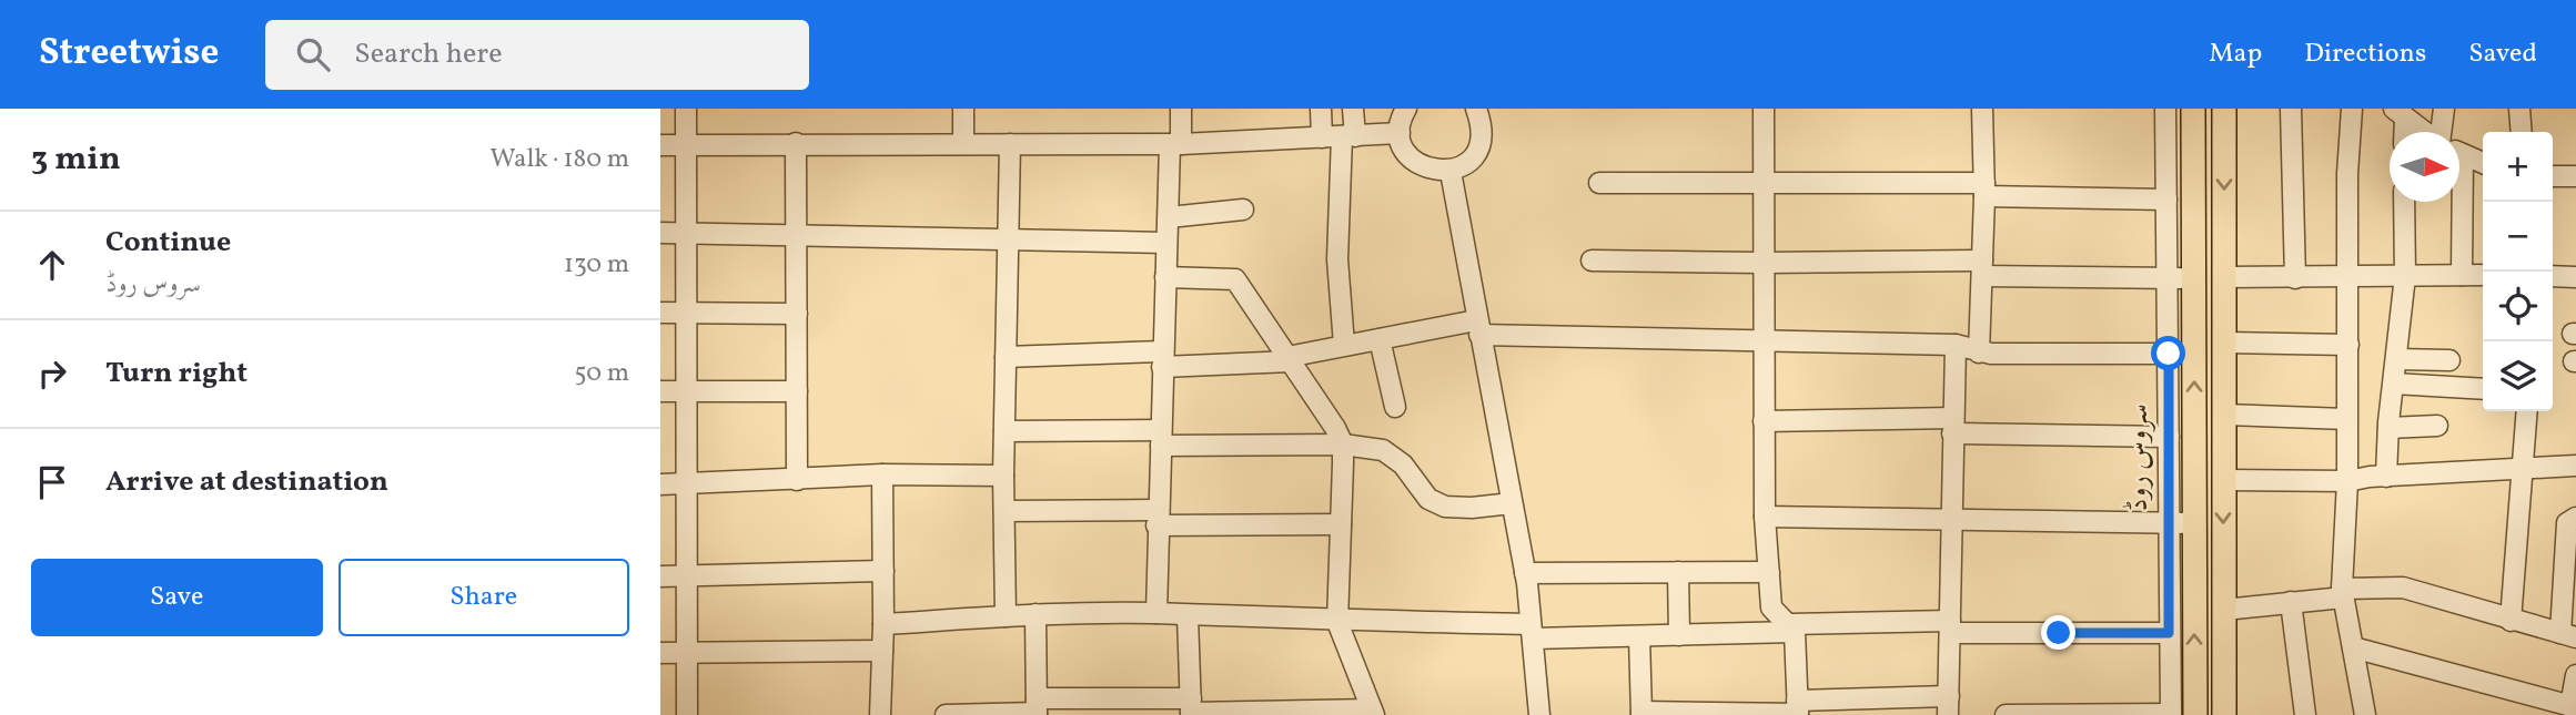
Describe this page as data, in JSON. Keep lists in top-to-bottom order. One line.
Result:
{"streets":{"street":["سروس روڈ"]},"north":"right","page":{"header":"Streetwise","search":"Search here","nav":["Map","Directions","Saved"],"heading":["3 min","Walk · 180 m"],"map_buttons":["+","−"],"list":[["Continue","سروس روڈ","130 m"],["Turn right","50 m"],"Arrive at destination"],"buttons":["Save","Share"]}}
